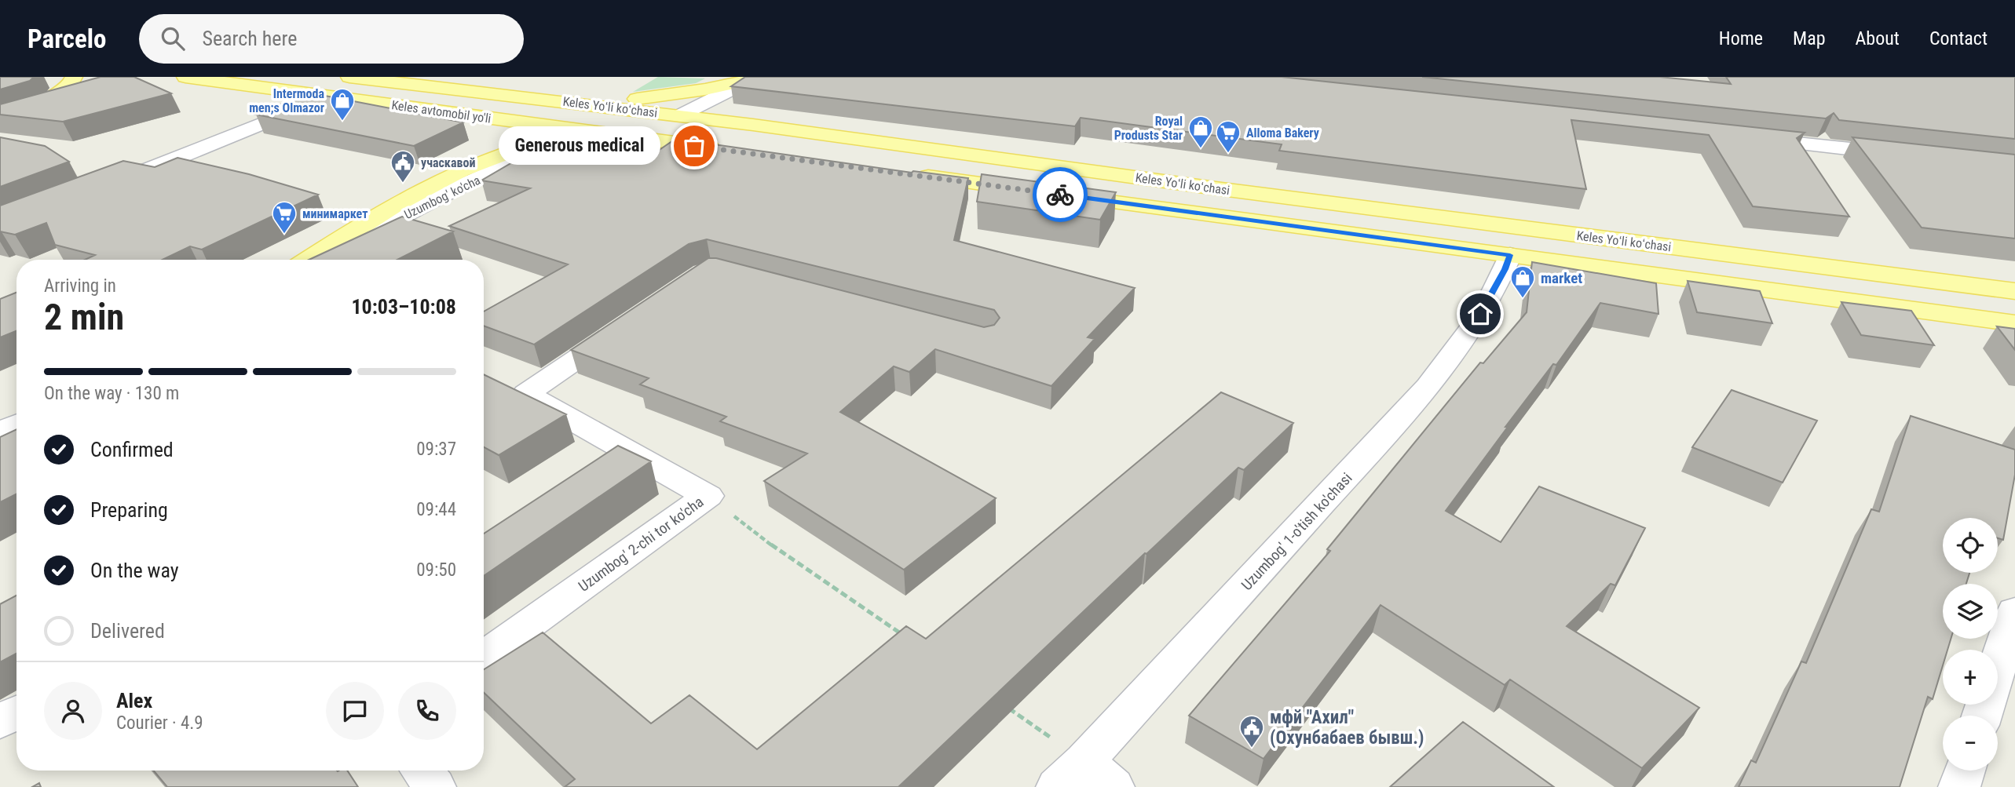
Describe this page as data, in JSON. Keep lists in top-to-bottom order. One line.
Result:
{"streets":{"main road":["Keles Yoʻli koʻchasi","Keles avtomobil yo'li"],"street":["Uzumbog' ko'cha","Uzumbog' 1-o'tish ko'chasi","Uzumbog' 2-chi tor ko'cha"]},"crossings":[["Keles Yoʻli koʻchasi","Uzumbog' ko'cha"],["Keles Yoʻli koʻchasi","Uzumbog' 1-o'tish ko'chasi"],["Keles avtomobil yo'li","Uzumbog' ko'cha"]],"places":{"shop":["Intermoda men;s Olmazor","Royal Produsts Star","market"],"other":["Generous medical"],"supermarket":["Alloma Bakery","минимаркет"],"public building":["учаскавой","мфй \"Ахил\" (Охунбабаев бывш.)"]},"page":{"header":"Parcelo","search":"Search here","nav":["Home","Map","About","Contact"],"bubble":"Generous medical","heading":["2 min","Arriving in","10:03–10:08"],"panel":["Alex","Courier · 4.9"],"bar":"On the way · 130 m","list":[["Confirmed","09:37"],["Preparing","09:44"],["On the way","09:50"],"Delivered"],"map_buttons":["+","−"]}}
